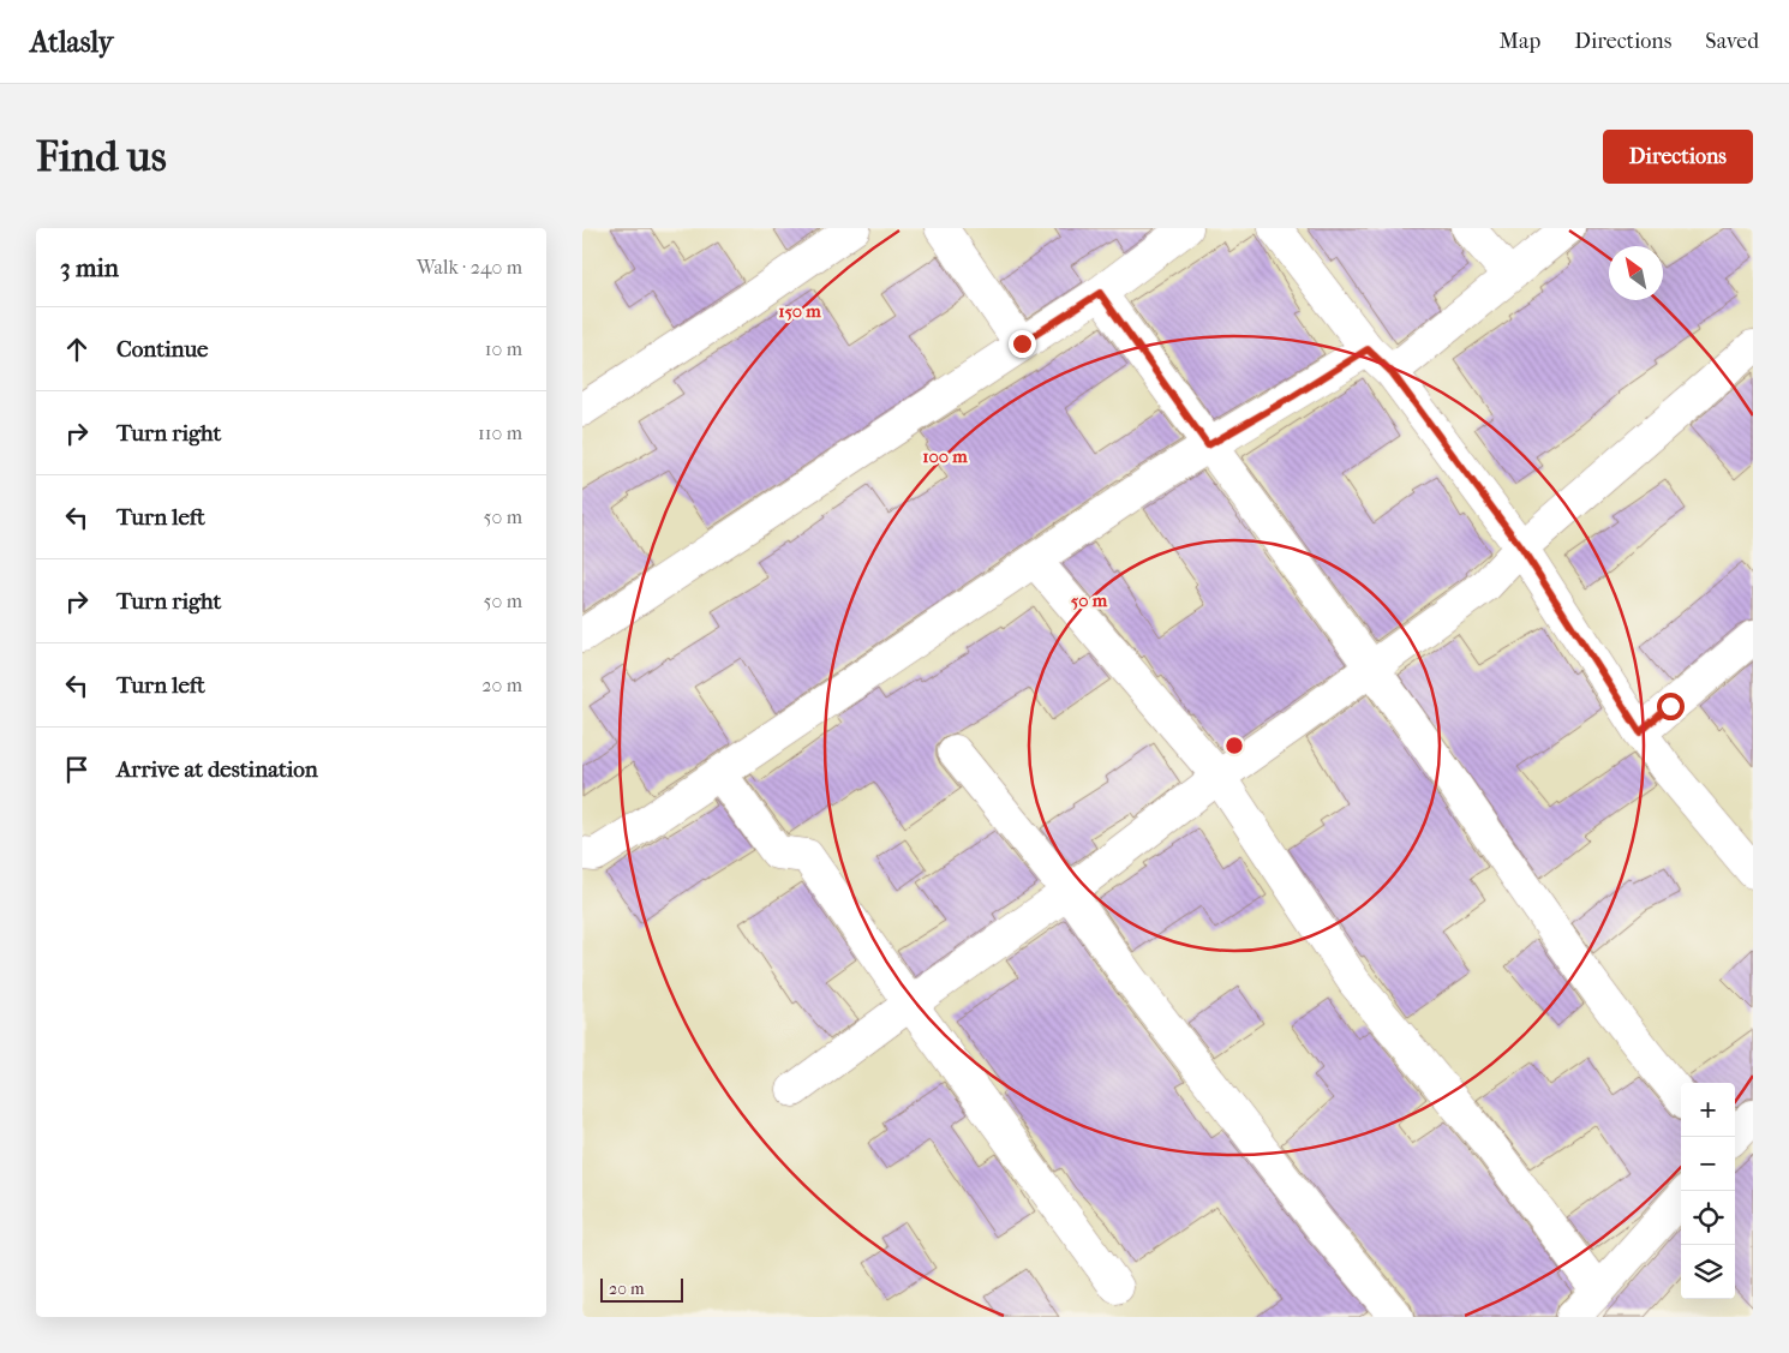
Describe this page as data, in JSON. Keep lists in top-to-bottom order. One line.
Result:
{"scale_bar":"20 m","north":"top left","page":{"header":"Atlasly","nav":["Map","Directions","Saved"],"buttons":"Directions","title":"Find us","heading":["3 min","Walk · 240 m"],"list":[["Continue","10 m"],["Turn right","110 m"],["Turn left","50 m"],["Turn right","50 m"],["Turn left","20 m"],"Arrive at destination"],"map_buttons":["+","−"],"scale":"20 m"},"rings":["150 m","100 m","50 m"]}
